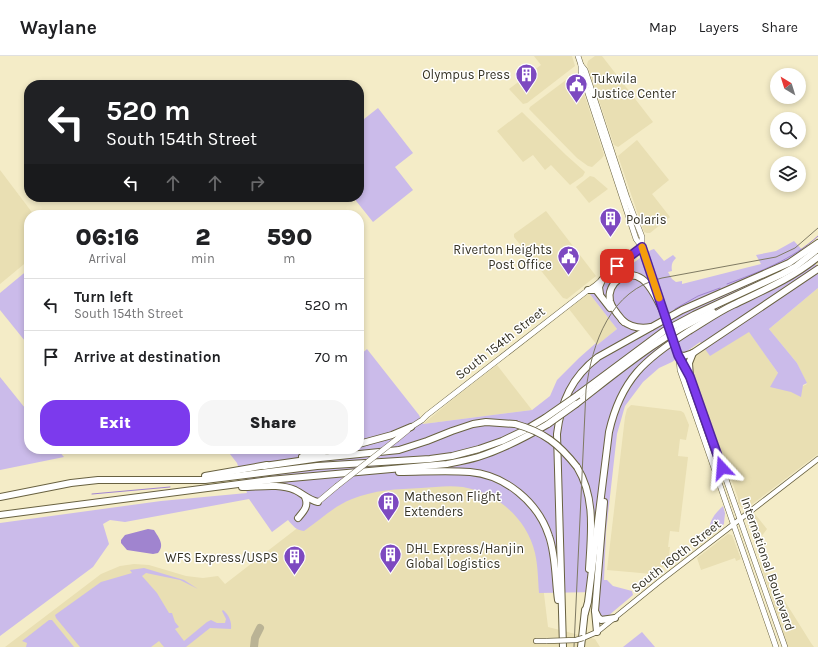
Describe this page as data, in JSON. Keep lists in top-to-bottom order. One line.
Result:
{"streets":{"main road":["South 154th Street","South 160th Street","International Boulevard"]},"crossings":[["South 154th Street","International Boulevard"],["South 160th Street","International Boulevard"]],"places":{"building":["Olympus Press","Polaris","Matheson Flight Extenders","DHL Express/Hanjin Global Logistics","WFS Express/USPS"],"public building":["Tukwila Justice Center","Riverton Heights Post Office"]},"north":"top left","page":{"header":"Waylane","nav":["Map","Layers","Share"],"turn":["520 m","South 154th Street"],"eta":["06:16","Arrival","2","min","590","m"],"list":[{"name":"Turn left","note":"South 154th Street","value":"520 m"},{"name":"Arrive at destination","value":"70 m"}],"buttons":["Exit","Share"]}}
